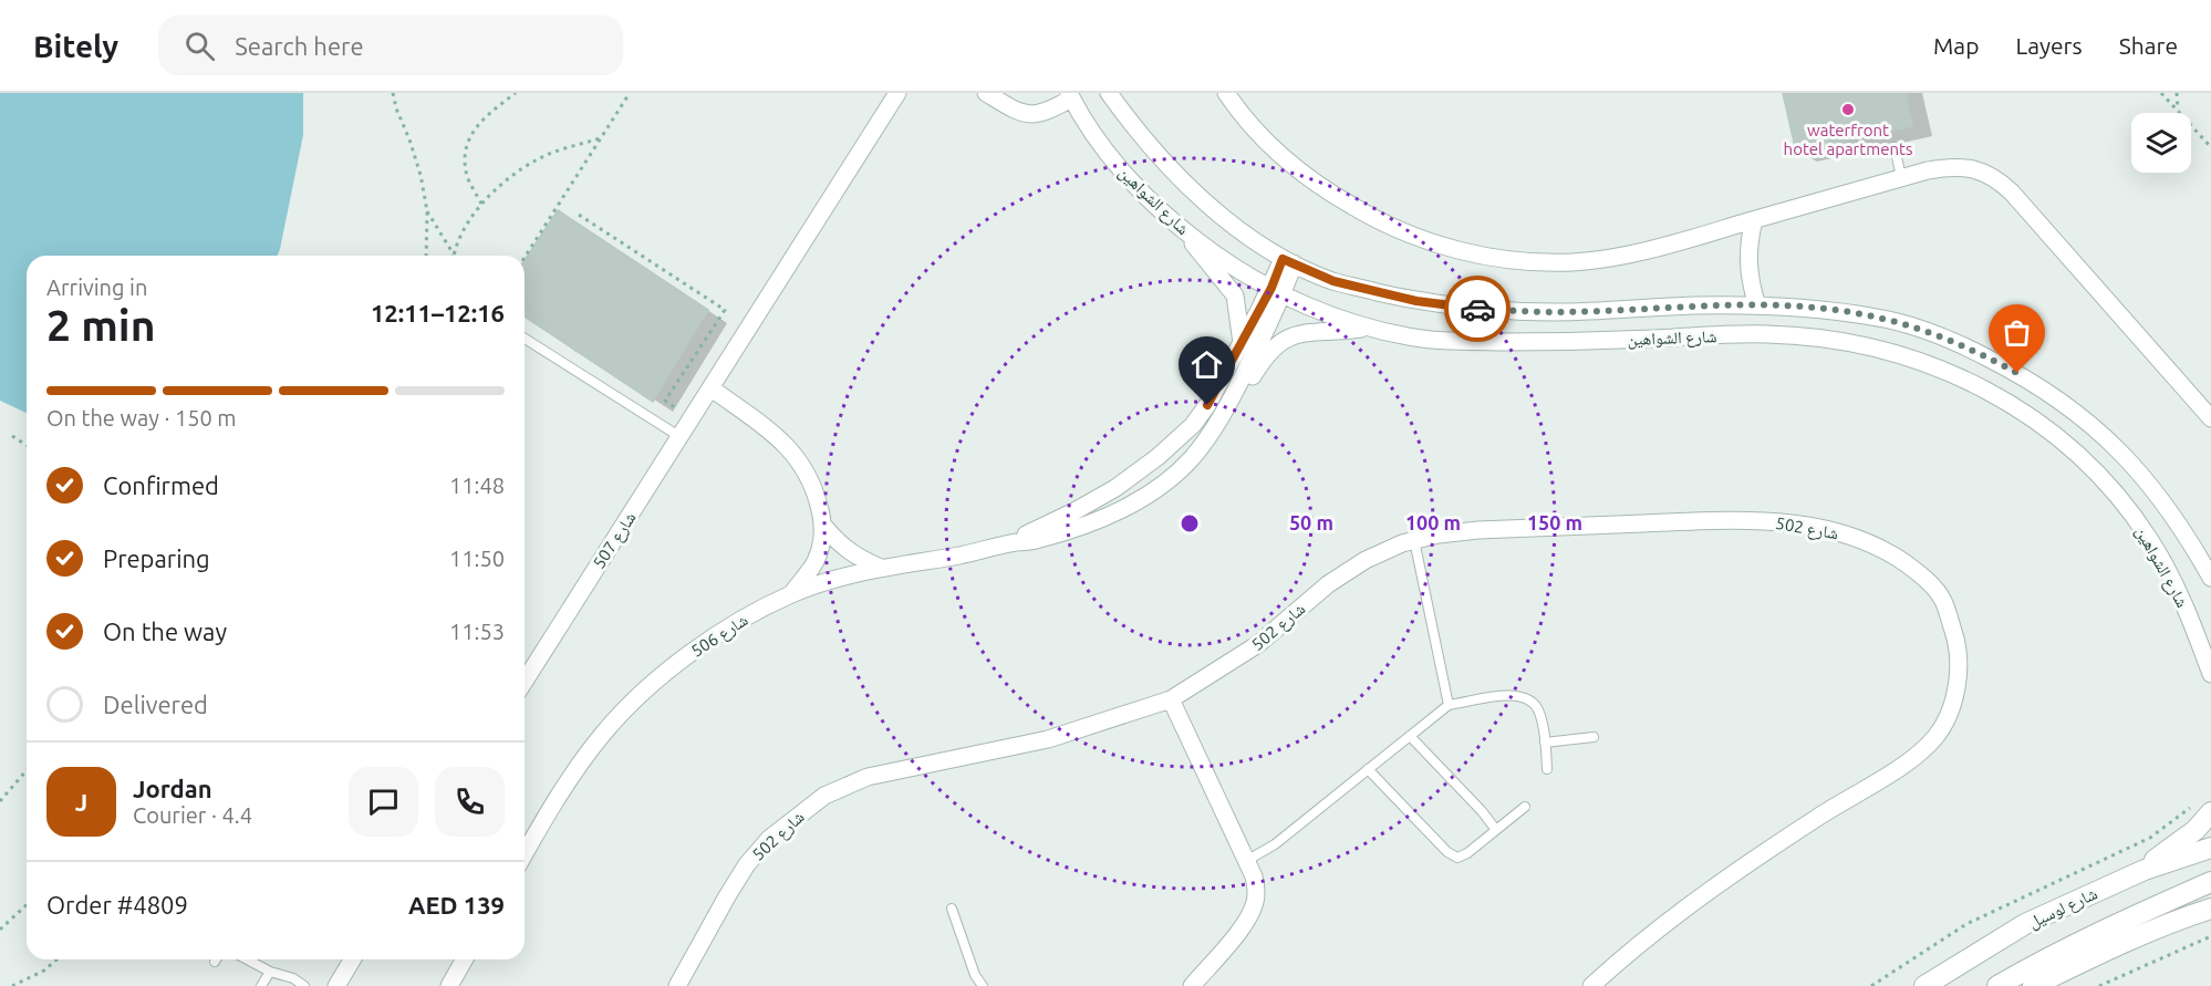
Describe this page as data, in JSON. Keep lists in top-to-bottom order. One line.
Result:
{"streets":{"street":["شارع الشواهين","شارع 502","شارع 507","شارع 506","شارع لوسيل"]},"crossings":[["شارع الشواهين","شارع 506"]],"places":["waterfront hotel apartments"],"page":{"header":"Bitely","search":"Search here","nav":["Map","Layers","Share"],"heading":["2 min","Arriving in","12:11–12:16"],"panel":["Jordan","Courier · 4.4","Order #4809","AED 139"],"bar":"On the way · 150 m","list":[["Confirmed","11:48"],["Preparing","11:50"],["On the way","11:53"],"Delivered"],"round":"J"},"rings":["50 m","100 m","150 m"]}
